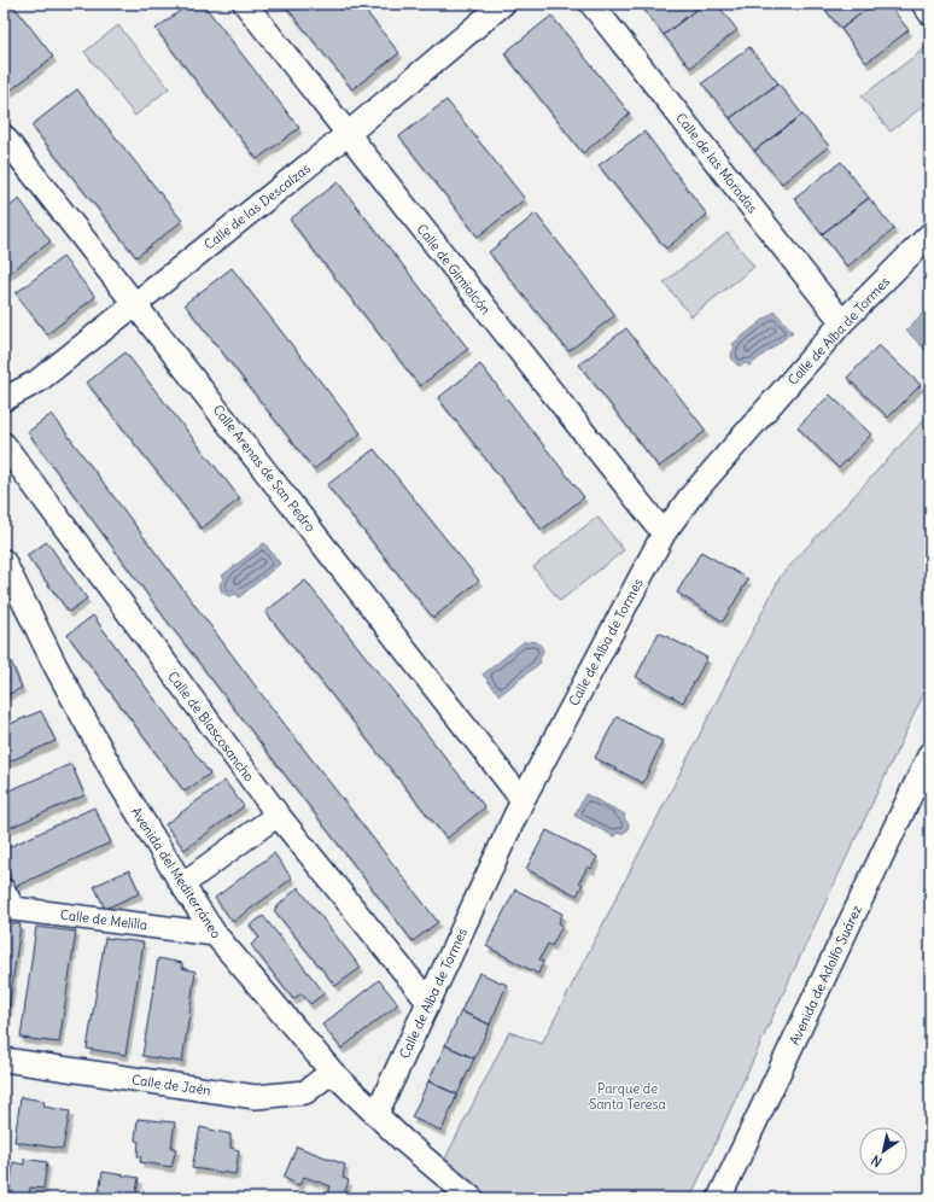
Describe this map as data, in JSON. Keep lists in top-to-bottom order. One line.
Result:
{"streets":{"street":["Calle de las Moradas","Calle de las Descalzas","Calle de Gimialcón","Calle de Alba de Tormes","Calle Arenas de San Pedro","Calle de Blascosancho","Avenida del Mediterráneo","Calle de Melilla","Avenida de Adolfo Suárez","Calle de Jaén"]},"crossings":[["Calle de las Moradas","Calle de Alba de Tormes"],["Calle de las Descalzas","Calle de Gimialcón"],["Calle de las Descalzas","Calle Arenas de San Pedro"],["Calle de Gimialcón","Calle de Alba de Tormes"],["Calle de Alba de Tormes","Calle Arenas de San Pedro"],["Calle de Alba de Tormes","Calle de Blascosancho"],["Calle de Alba de Tormes","Avenida del Mediterráneo"],["Avenida del Mediterráneo","Calle de Melilla"],["Avenida del Mediterráneo","Calle de Jaén"]],"parks":["Parque de Santa Teresa"],"north":"bottom left"}
